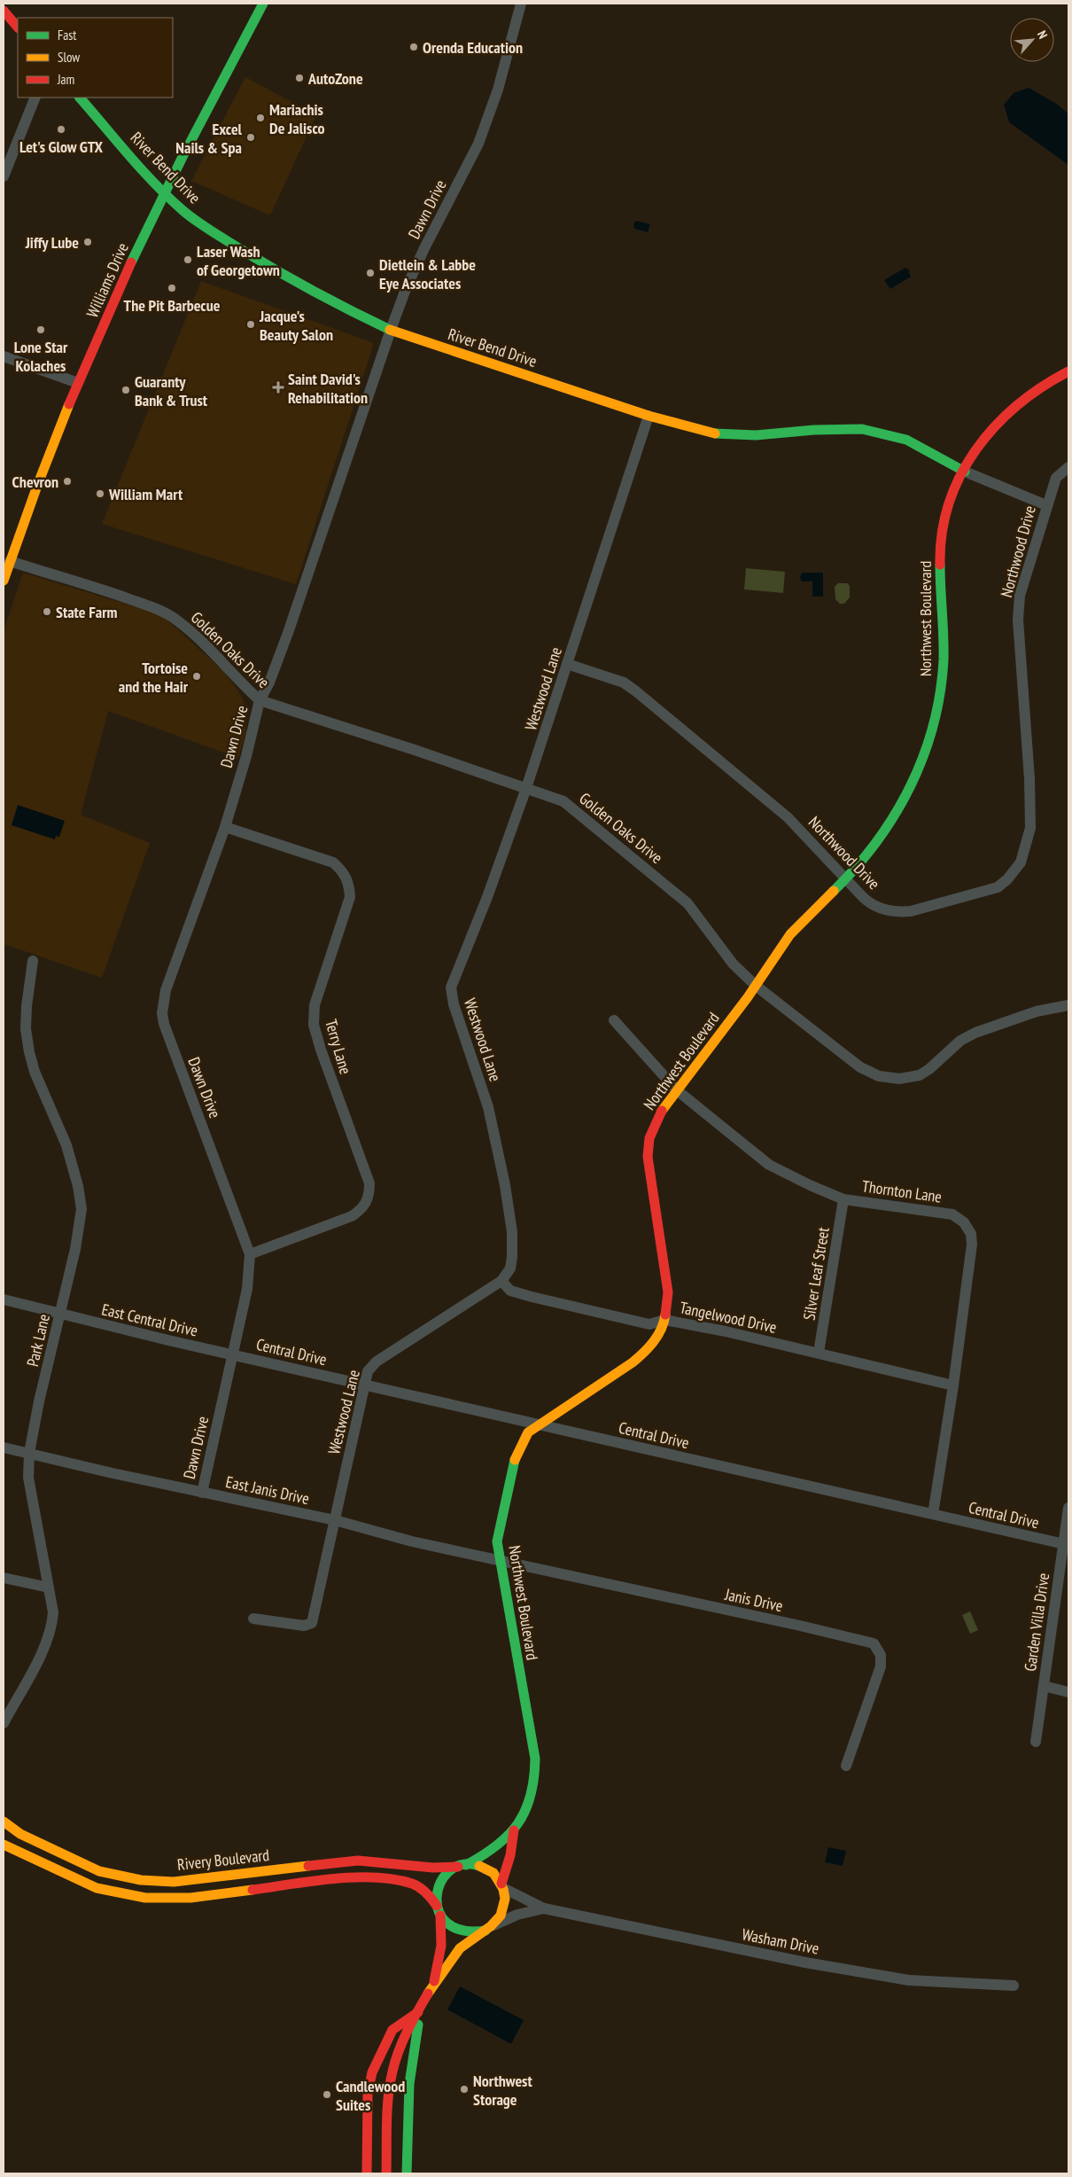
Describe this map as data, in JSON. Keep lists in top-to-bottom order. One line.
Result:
{"streets":{"street":["River Bend Drive","Dawn Drive","Williams Drive","Northwood Drive","Northwest Boulevard","Golden Oaks Drive","Westwood Lane","Terry Lane","Thornton Lane","Silver Leaf Street","Tangelwood Drive","East Central Drive","Park Lane","Central Drive","East Janis Drive","Janis Drive","Garden Villa Drive","Rivery Boulevard","Washam Drive"]},"crossings":[["River Bend Drive","Dawn Drive"],["River Bend Drive","Williams Drive"],["River Bend Drive","Northwest Boulevard"],["River Bend Drive","Westwood Lane"],["Dawn Drive","Golden Oaks Drive"],["Dawn Drive","Terry Lane"],["Dawn Drive","East Central Drive"],["Dawn Drive","Central Drive"],["Dawn Drive","East Janis Drive"],["Williams Drive","Golden Oaks Drive"],["Northwood Drive","Northwest Boulevard"],["Northwood Drive","Westwood Lane"],["Northwest Boulevard","Golden Oaks Drive"],["Northwest Boulevard","Thornton Lane"],["Northwest Boulevard","Tangelwood Drive"],["Northwest Boulevard","Central Drive"],["Northwest Boulevard","East Janis Drive"],["Northwest Boulevard","Janis Drive"],["Northwest Boulevard","Rivery Boulevard"],["Northwest Boulevard","Washam Drive"],["Golden Oaks Drive","Westwood Lane"],["Westwood Lane","Tangelwood Drive"],["Westwood Lane","Central Drive"],["Westwood Lane","East Janis Drive"],["Thornton Lane","Silver Leaf Street"],["Thornton Lane","Tangelwood Drive"],["Thornton Lane","Central Drive"],["Silver Leaf Street","Tangelwood Drive"],["East Central Drive","Park Lane"],["East Central Drive","Central Drive"],["Park Lane","East Janis Drive"],["Central Drive","Garden Villa Drive"],["East Janis Drive","Janis Drive"],["Rivery Boulevard","Washam Drive"]],"places":{"other":["Orenda Education","AutoZone","Mariachis De Jalisco","Let's Glow GTX","Excel Nails & Spa","Jiffy Lube","Laser Wash of Georgetown","Dietlein & Labbe Eye Associates","The Pit Barbecue","Jacque's Beauty Salon","Lone Star Kolaches","Guaranty Bank & Trust","Chevron","William Mart","State Farm","Tortoise and the Hair","Northwest Storage","Candlewood Suites"],"health":["Saint David's Rehabilitation"]},"legend":["Fast","Slow","Jam"],"north":"top right"}
